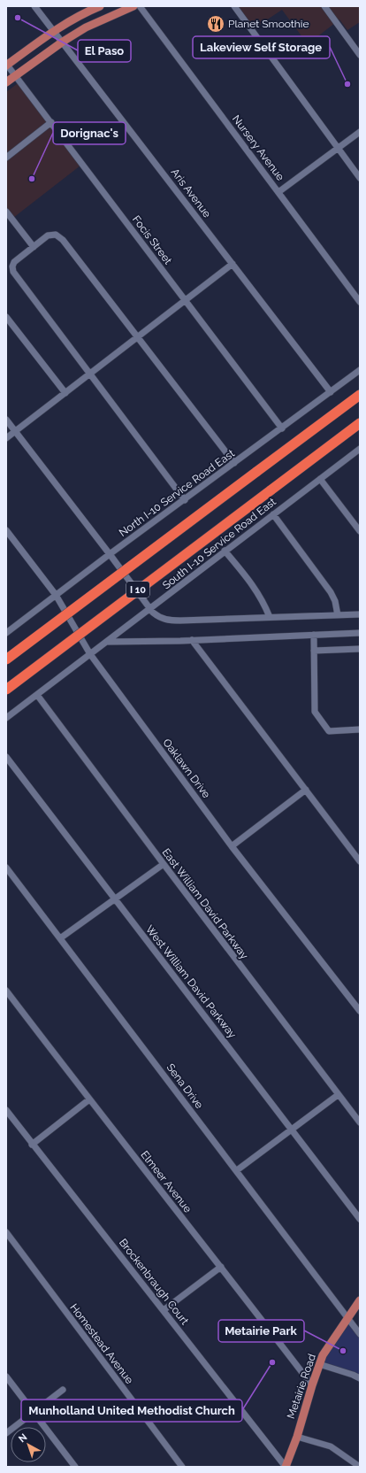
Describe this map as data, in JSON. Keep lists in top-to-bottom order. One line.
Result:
{"streets":{"highway":["I 10"],"main road":["Metairie Road"],"street":["Nursery Avenue","Aris Avenue","Focis Street","North I-10 Service Road East","South I-10 Service Road East","Oaklawn Drive","East William David Parkway","West William David Parkway","Sena Drive","Elmeer Avenue","Brockenbraugh Court","Homestead Avenue"]},"crossings":[["Aris Avenue","North I-10 Service Road East"],["Focis Street","North I-10 Service Road East"],["North I-10 Service Road East","Oaklawn Drive"],["South I-10 Service Road East","Oaklawn Drive"],["South I-10 Service Road East","East William David Parkway"],["Sena Drive","Metairie Road"],["Elmeer Avenue","Metairie Road"],["Brockenbraugh Court","Metairie Road"]],"places":{"other":["El Paso","Lakeview Self Storage","Dorignac's","Metairie Park","Munholland United Methodist Church"],"restaurant":["Planet Smoothie"]},"north":"top left"}
